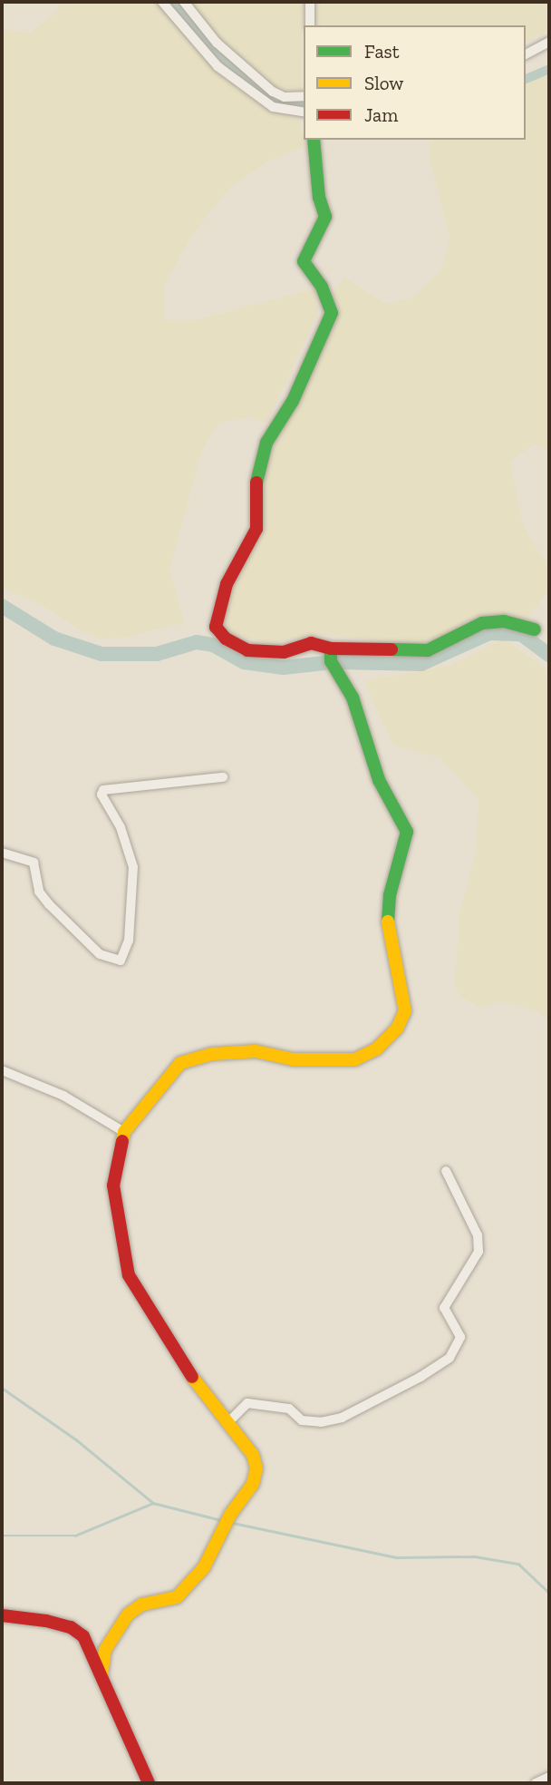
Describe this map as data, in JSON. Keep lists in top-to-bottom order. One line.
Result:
{"legend":["Fast","Slow","Jam"]}
